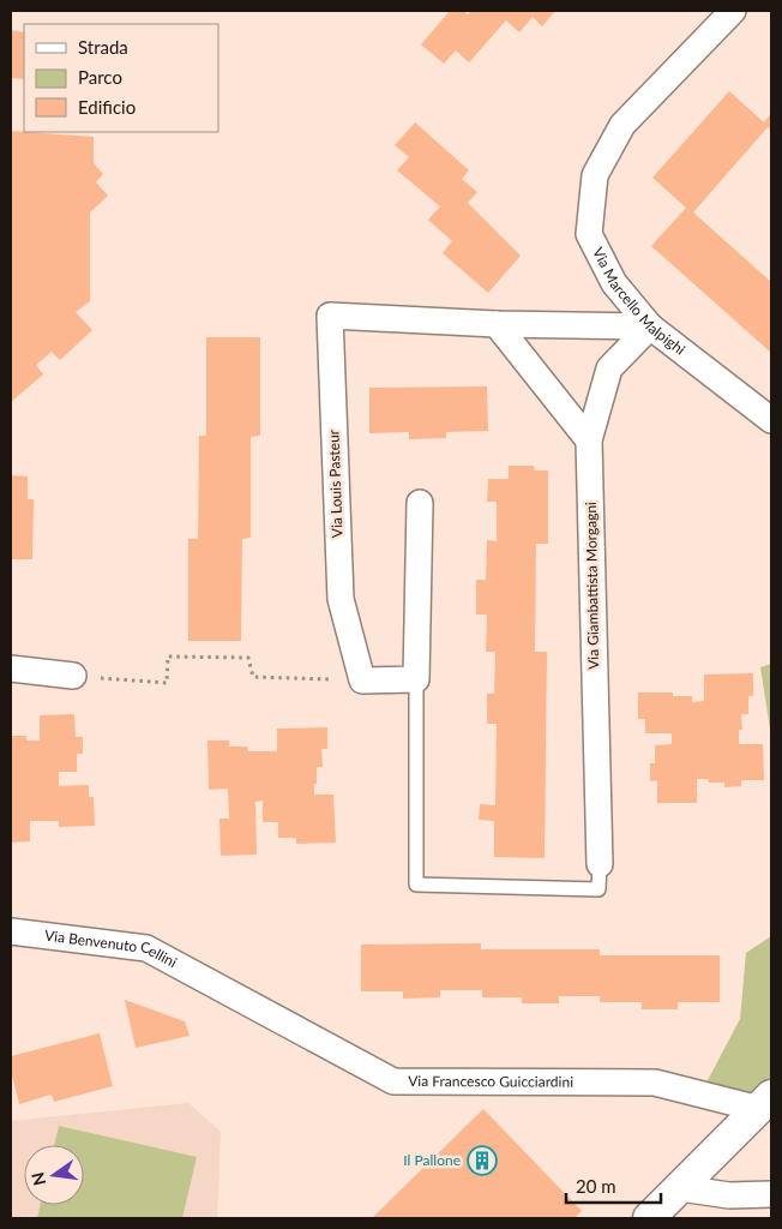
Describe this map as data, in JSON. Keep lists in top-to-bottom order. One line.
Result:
{"streets":{"street":["Via Marcello Malpighi","Via Louis Pasteur","Via Giambattista Morgagni","Via Benvenuto Cellini","Via Francesco Guicciardini"]},"crossings":[["Via Marcello Malpighi","Via Louis Pasteur"],["Via Marcello Malpighi","Via Giambattista Morgagni"],["Via Louis Pasteur","Via Giambattista Morgagni"],["Via Benvenuto Cellini","Via Francesco Guicciardini"]],"places":{"building":["Il Pallone"]},"legend":["Strada","Parco","Edificio"],"scale_bar":"20 m","north":"left"}
